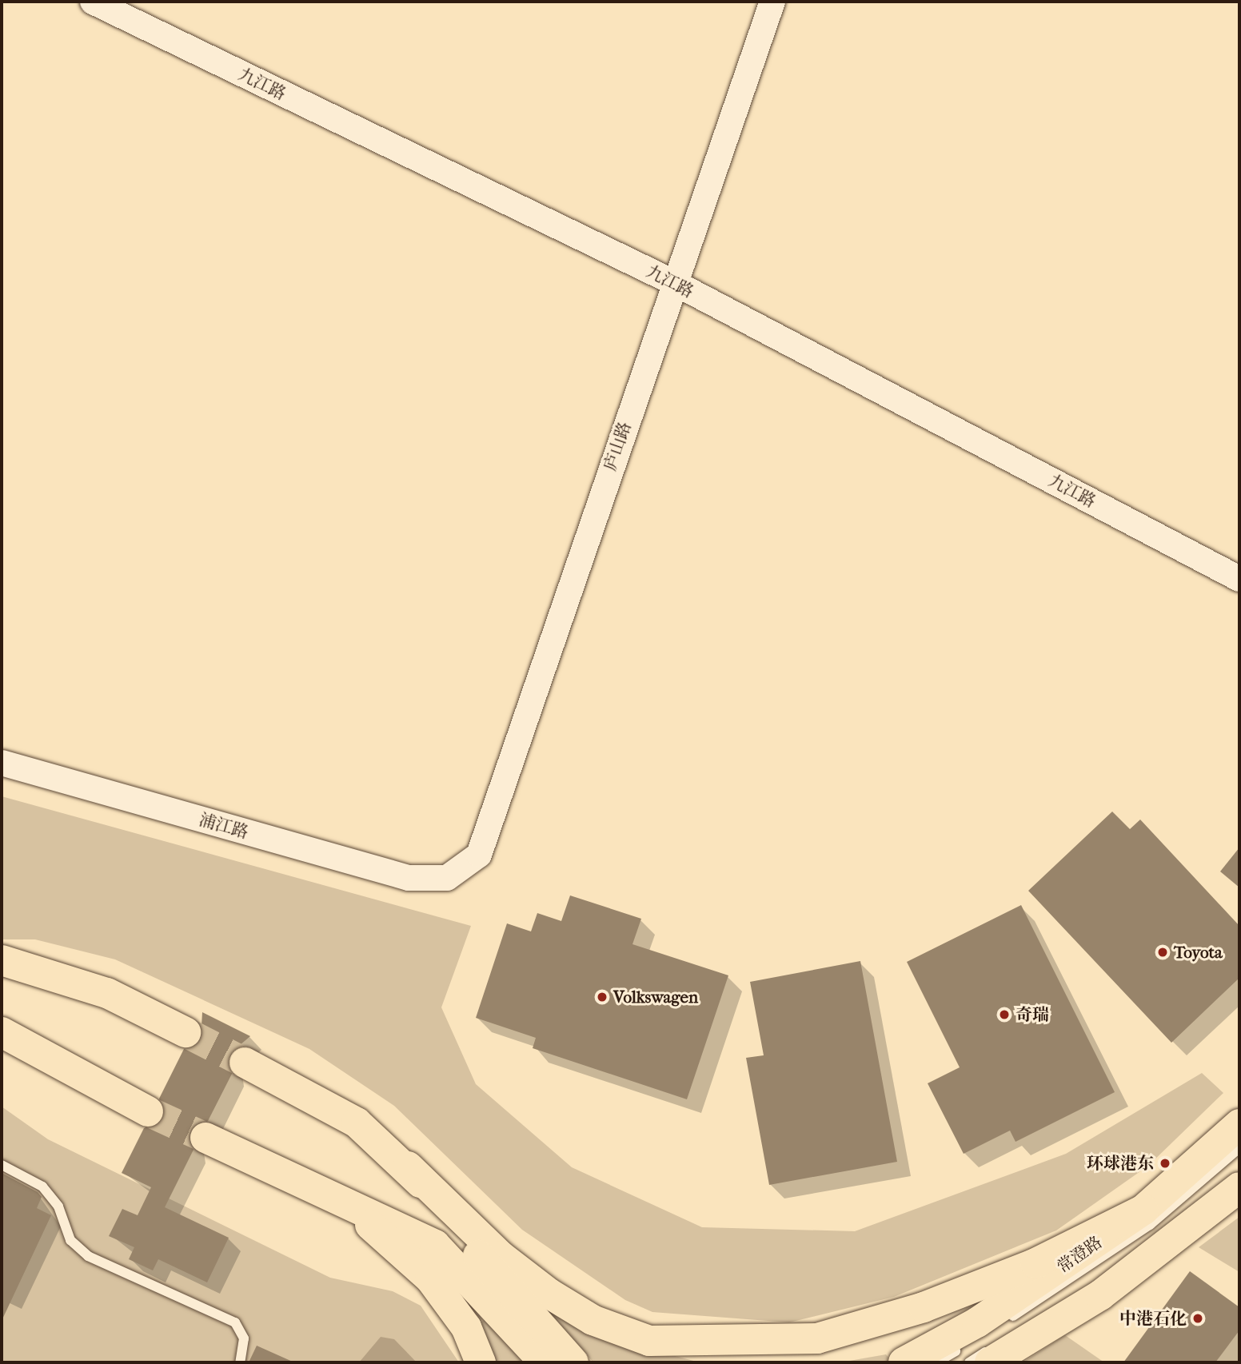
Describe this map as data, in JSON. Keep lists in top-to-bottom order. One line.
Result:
{"streets":{"main road":["常澄路"],"street":["九江路","庐山路","浦江路"]},"crossings":[["九江路","庐山路"],["庐山路","浦江路"]],"places":["Toyota","Volkswagen","奇瑞","环球港东","中港石化"]}
